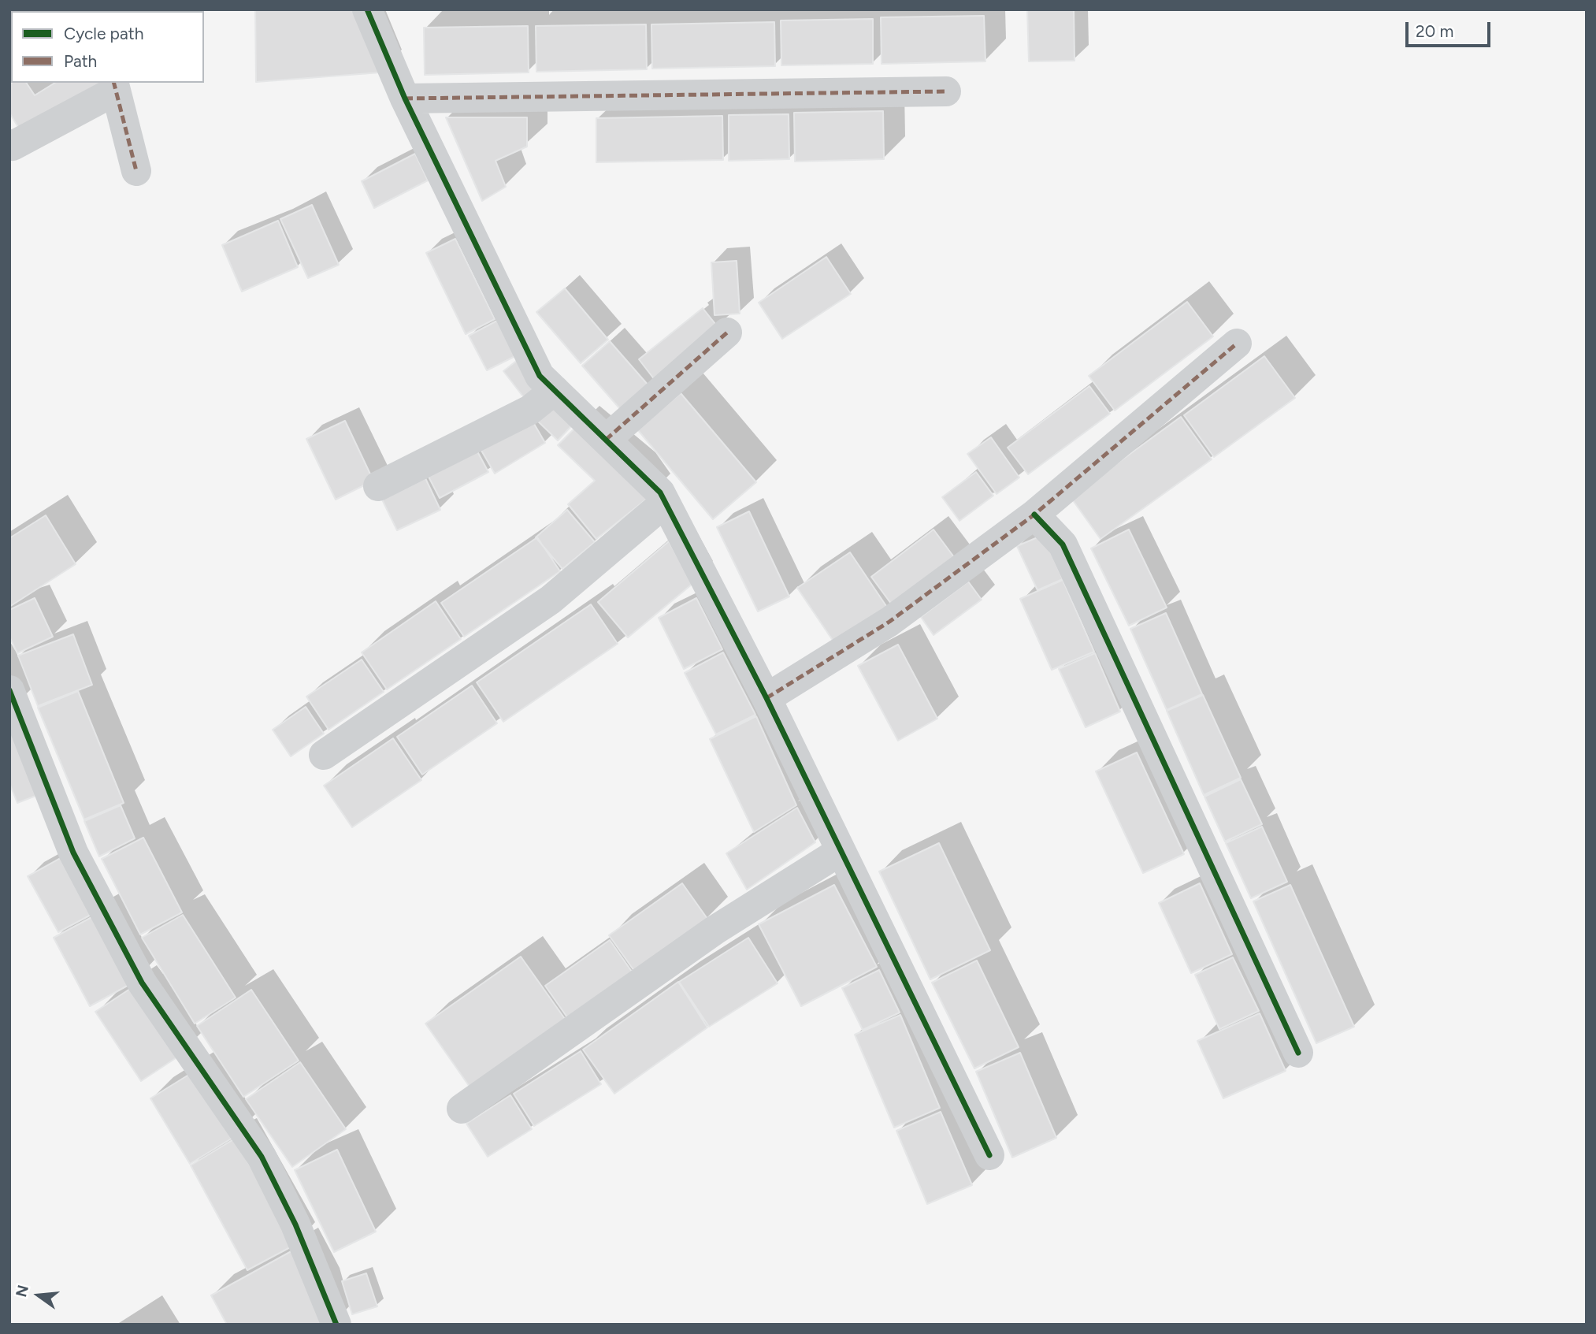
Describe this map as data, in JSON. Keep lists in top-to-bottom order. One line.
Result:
{"legend":["Cycle path","Path"],"scale_bar":"20 m","north":"left"}
